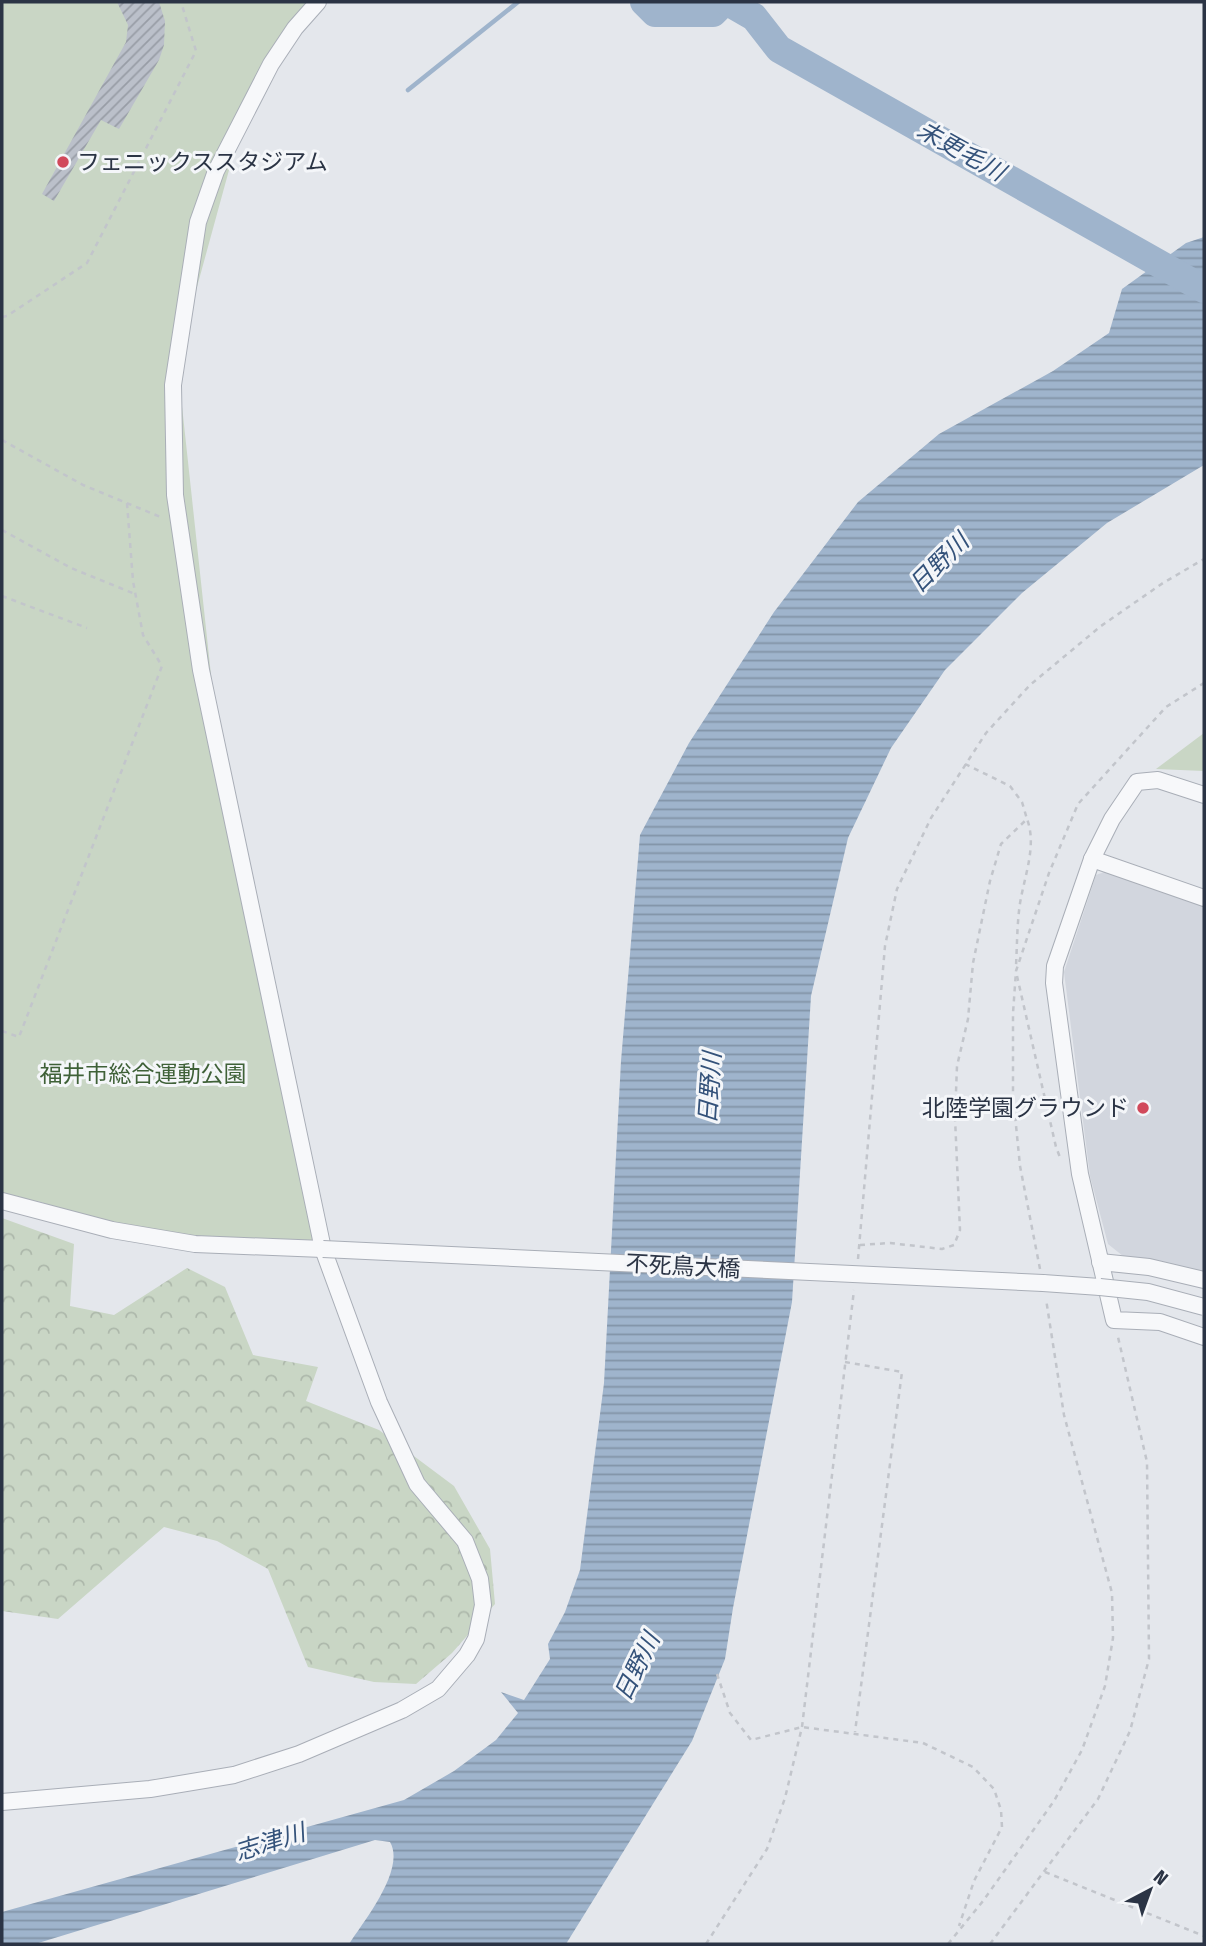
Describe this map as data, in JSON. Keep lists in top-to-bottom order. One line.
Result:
{"streets":{"street":["不死鳥大橋"]},"water":["未更毛川","日野川","志津川"],"parks":["福井市総合運動公園"],"places":["フェニックススタジアム","北陸学園グラウンド"],"north":"top right"}
